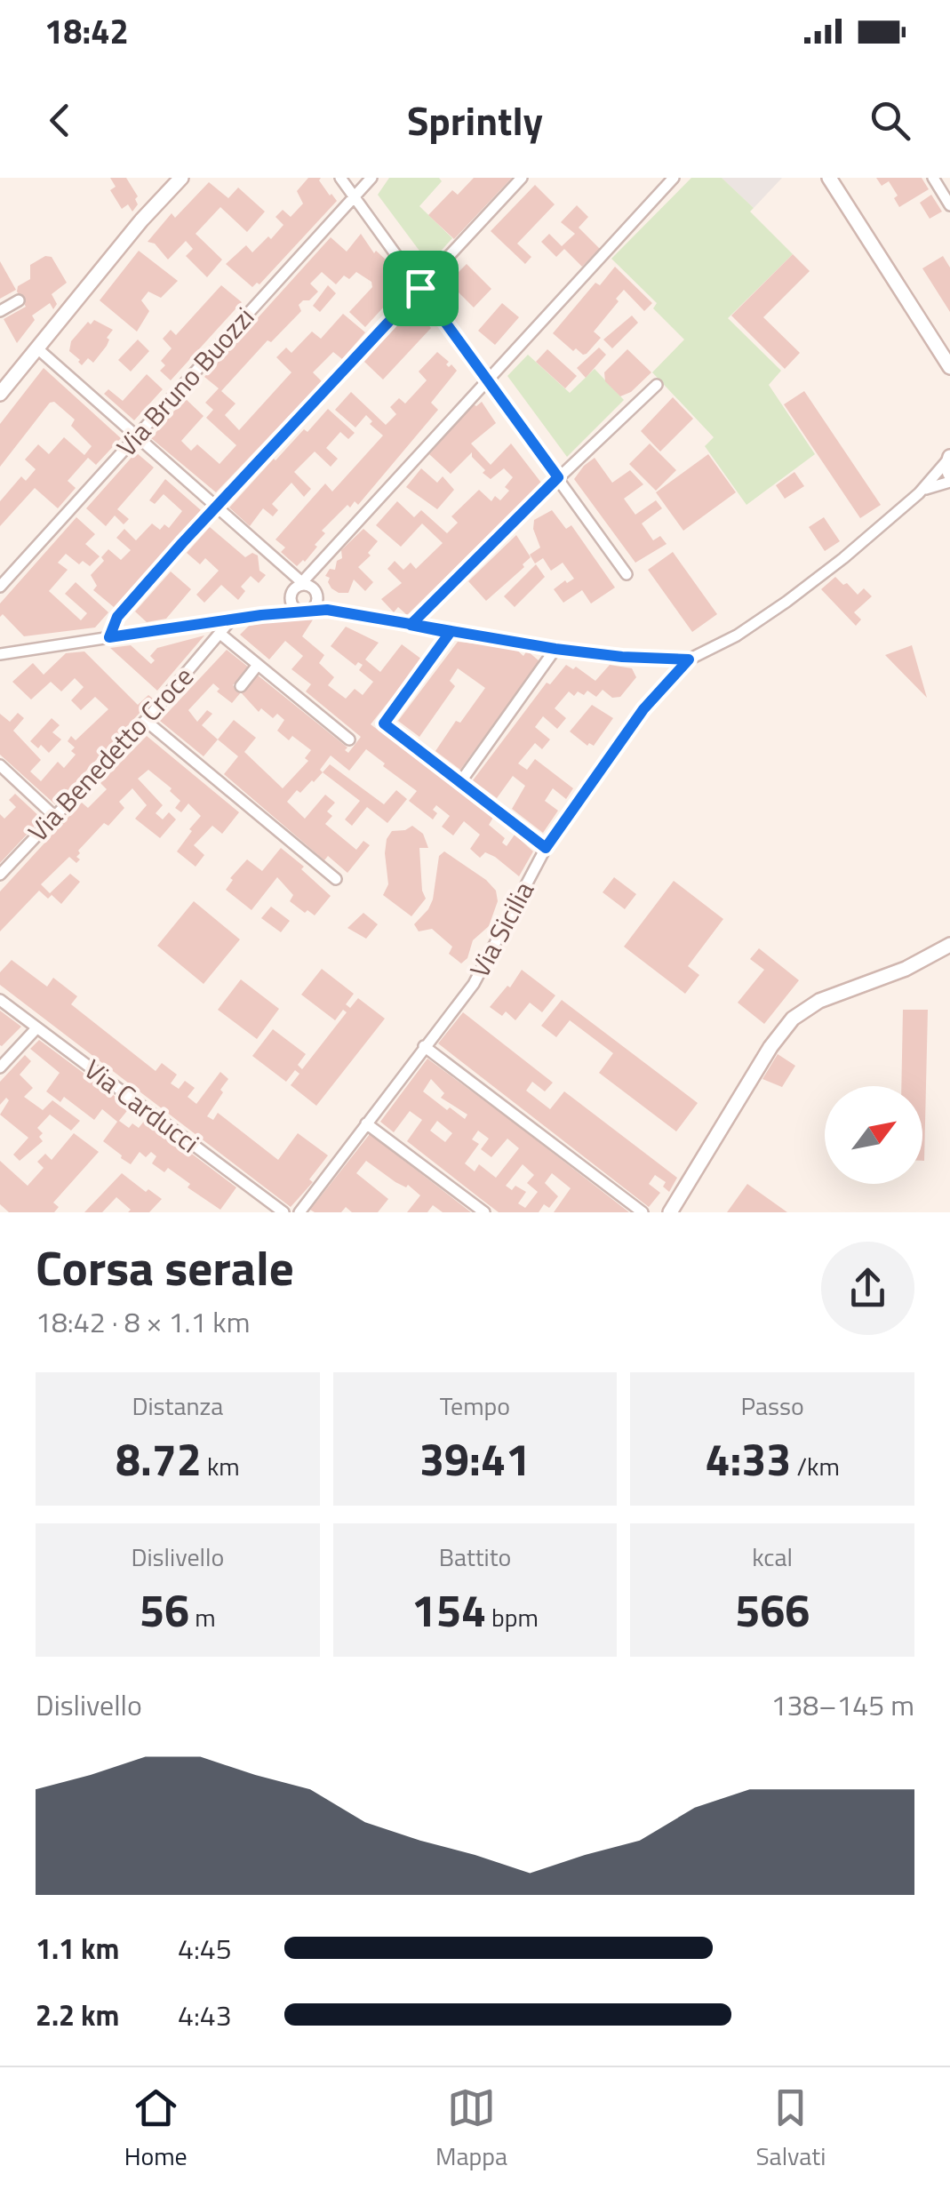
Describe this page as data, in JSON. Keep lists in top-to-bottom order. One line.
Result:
{"streets":{"street":["Via Bruno Buozzi","Via Benedetto Croce","Via Sicilia","Via Carducci"]},"north":"top right","page":{"status":"18:42","header":"Sprintly","heading":["Corsa serale","18:42 · 8 × 1.1 km"],"stats":[["Distanza","8.72 km"],["Tempo","39:41"],["Passo","4:33 /km"],["Dislivello","56 m"],["Battito","154 bpm"],["kcal","566"]],"chart":["Dislivello","138–145 m"],"list":[{"name":"1.1 km","note":"4:45"},{"name":"2.2 km","note":"4:43"}],"tabs":["Home","Mappa","Salvati"]}}
